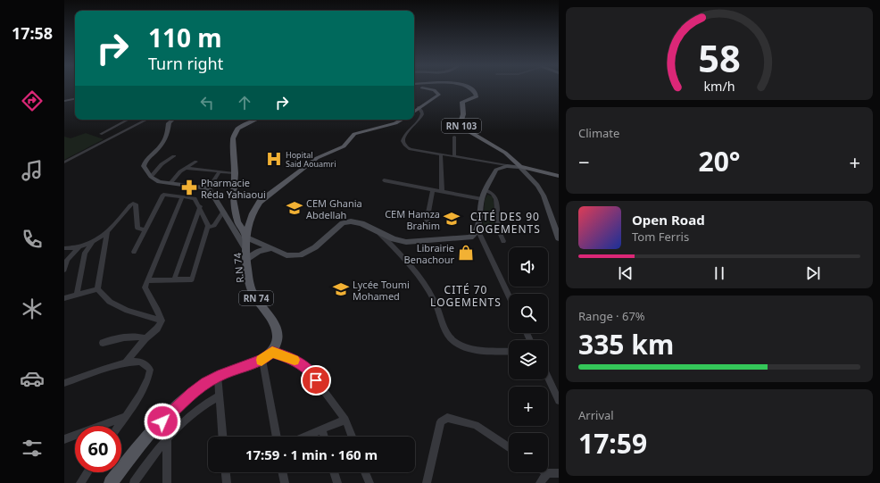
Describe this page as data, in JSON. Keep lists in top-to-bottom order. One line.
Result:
{"streets":{"main road":["RN 103","R.N 74","RN 74"]},"districts":["CITÉ DES 90 LOGEMENTS","CITÉ 70 LOGEMENTS"],"places":{"hospital":["Hopital Said Aouamri"],"pharmacy":["Pharmacie Réda Yahiaoui"],"school or university":["CEM Ghania Abdellah","CEM Hamza Brahim","Lycée Toumi Mohamed"],"shop":["Librairie Benachour"]},"page":{"tabs":"17:58","turn":["110 m","Turn right"],"tile":["Climate",["Range · 67%","335 km"],["Arrival","17:59"]],"heat":["−","20°","+"],"song":["Open Road","Tom Ferris"],"map_buttons":["+","−"],"limit":"60","trip":"17:59 · 1 min · 160 m","gauge":["58","km/h"]}}
